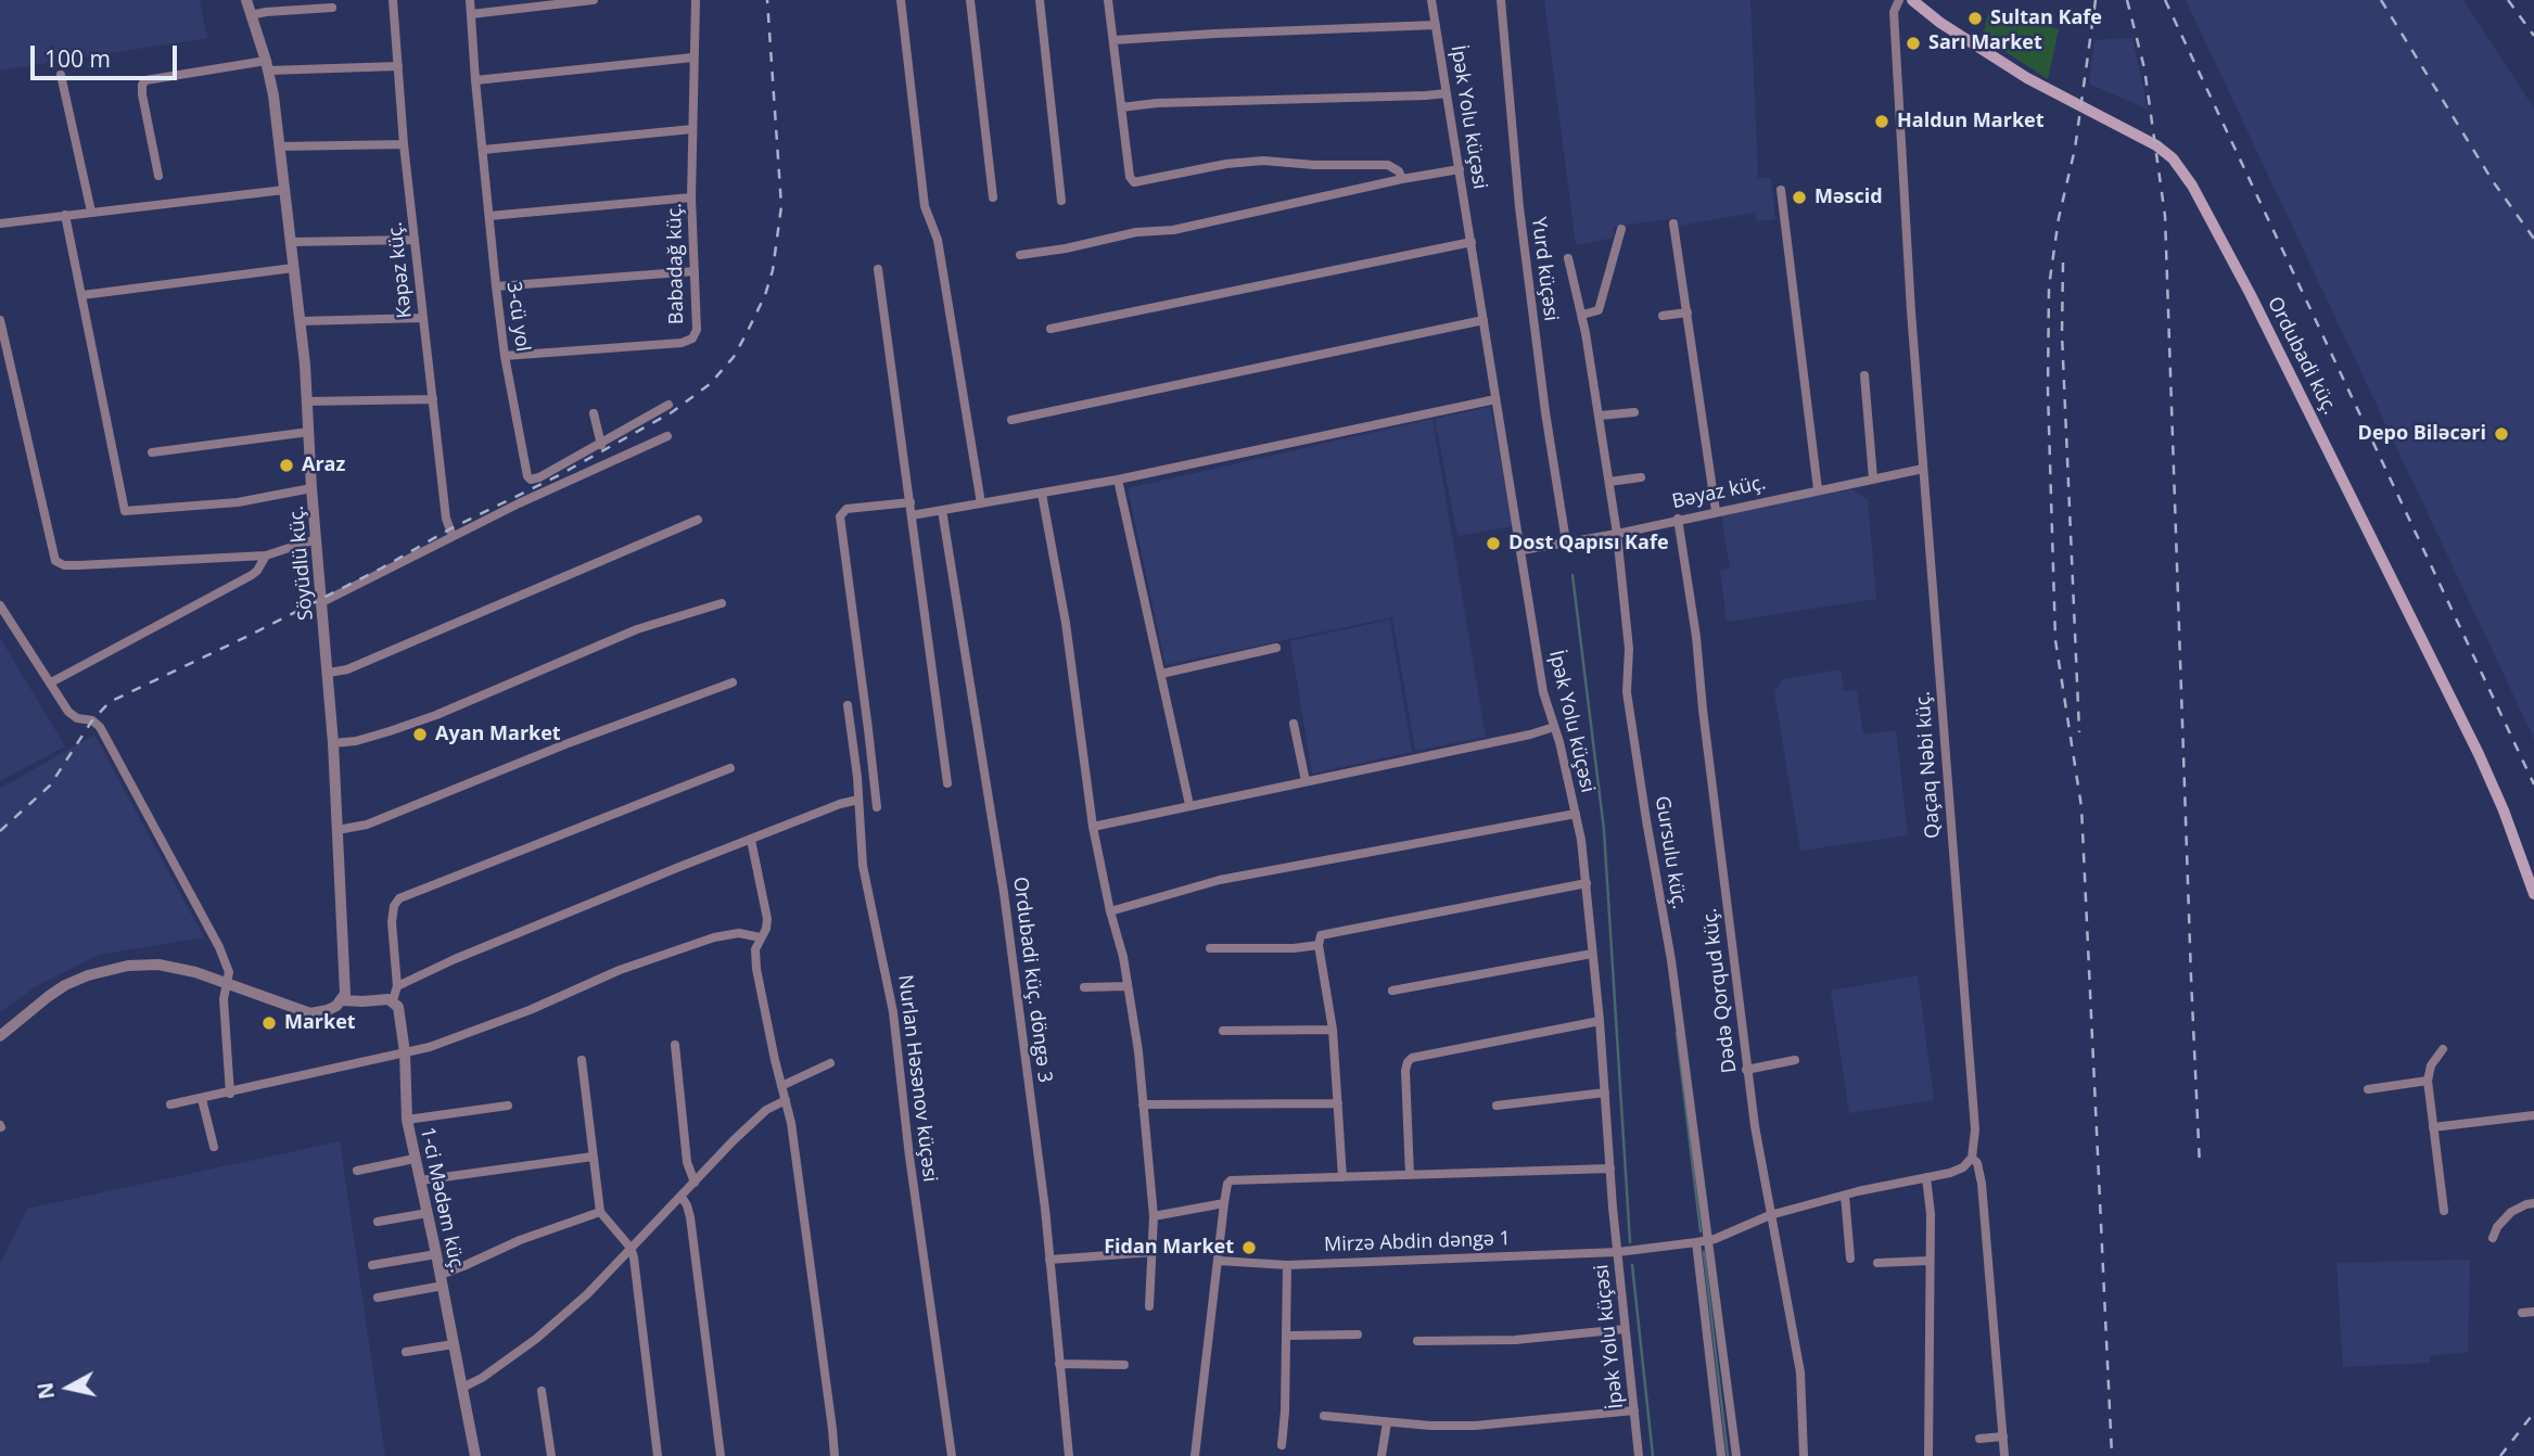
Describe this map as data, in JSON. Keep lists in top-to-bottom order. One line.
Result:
{"streets":{"main road":["Ordubadi küç."],"street":["İpək Yolu küçəsi","Babadağ küç.","Yurd küçəsi","Kəpəz küç.","3-cü yol","Bəyaz küç.","Söyüdlü küç.","Qaçaq Nəbi küç.","Gursulu küç.","Ordubadi küç. döngə 3","Dədə Qorqud küç.","Nurlan Həsənov küçəsi","1-ci Mədəm küç.","Mirzə Abdin dəngə 1"]},"crossings":[["İpək Yolu küçəsi","Bəyaz küç."],["İpək Yolu küçəsi","Mirzə Abdin dəngə 1"],["Babadağ küç.","3-cü yol"],["Yurd küçəsi","Bəyaz küç."],["Bəyaz küç.","Qaçaq Nəbi küç."],["Bəyaz küç.","Gursulu küç."],["Bəyaz küç.","Dədə Qorqud küç."]],"places":["Sultan Kafe","Sarı Market","Haldun Market","Məscid","Depo Biləcəri","Araz","Dost Qapısı Kafe","Ayan Market","Market","Fidan Market"],"scale_bar":"100 m","north":"left"}
